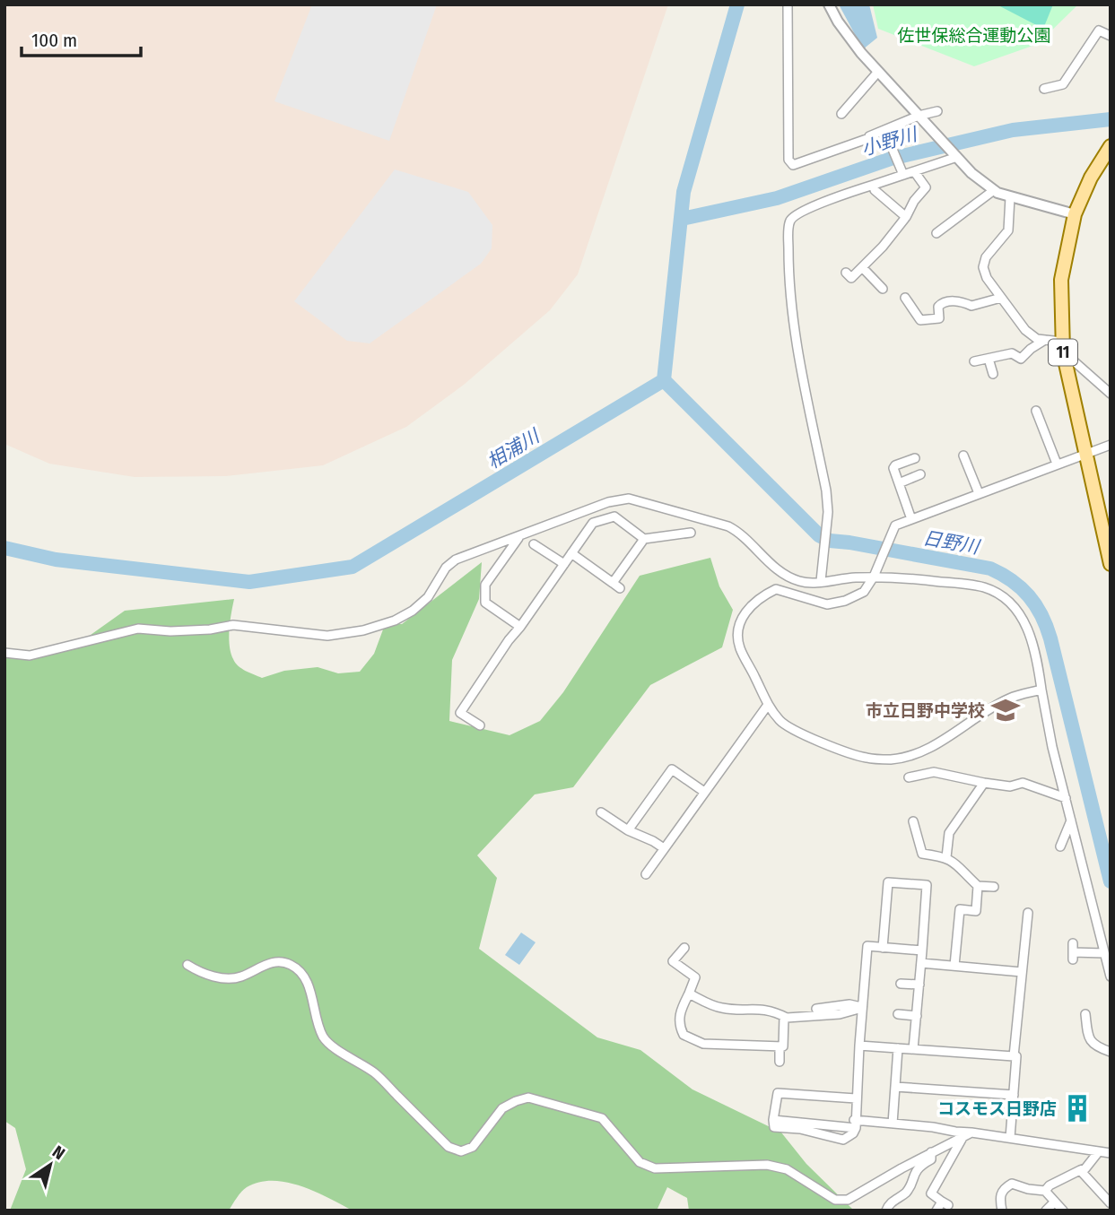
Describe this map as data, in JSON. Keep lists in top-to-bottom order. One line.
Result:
{"streets":{"main road":["11"]},"water":["小野川","相浦川","日野川"],"parks":["佐世保総合運動公園"],"places":{"school or university":["市立日野中学校"],"building":["コスモス日野店"]},"scale_bar":"100 m","north":"top right"}
